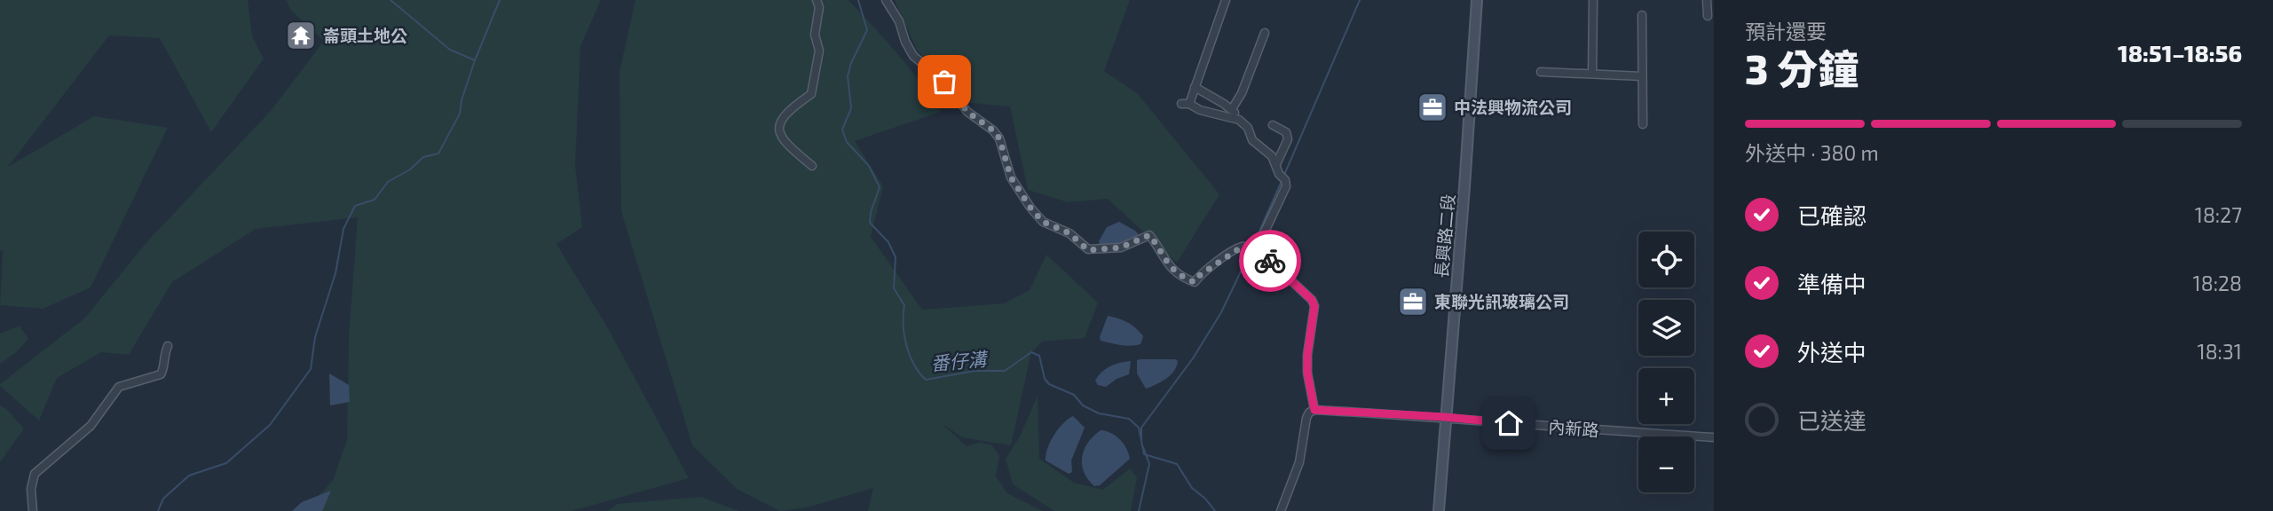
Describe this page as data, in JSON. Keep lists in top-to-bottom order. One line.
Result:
{"streets":{"street":["長興路二段","內新路"]},"crossings":[["長興路二段","內新路"]],"water":["番仔溝"],"places":{"temple":["崙頭土地公"],"office":["中法興物流公司","東聯光訊玻璃公司"]},"page":{"heading":["3 分鐘","預計還要","18:51–18:56"],"bar":"外送中 · 380 m","list":[["已確認","18:27"],["準備中","18:28"],["外送中","18:31"],"已送達"],"map_buttons":["+","−"]}}
